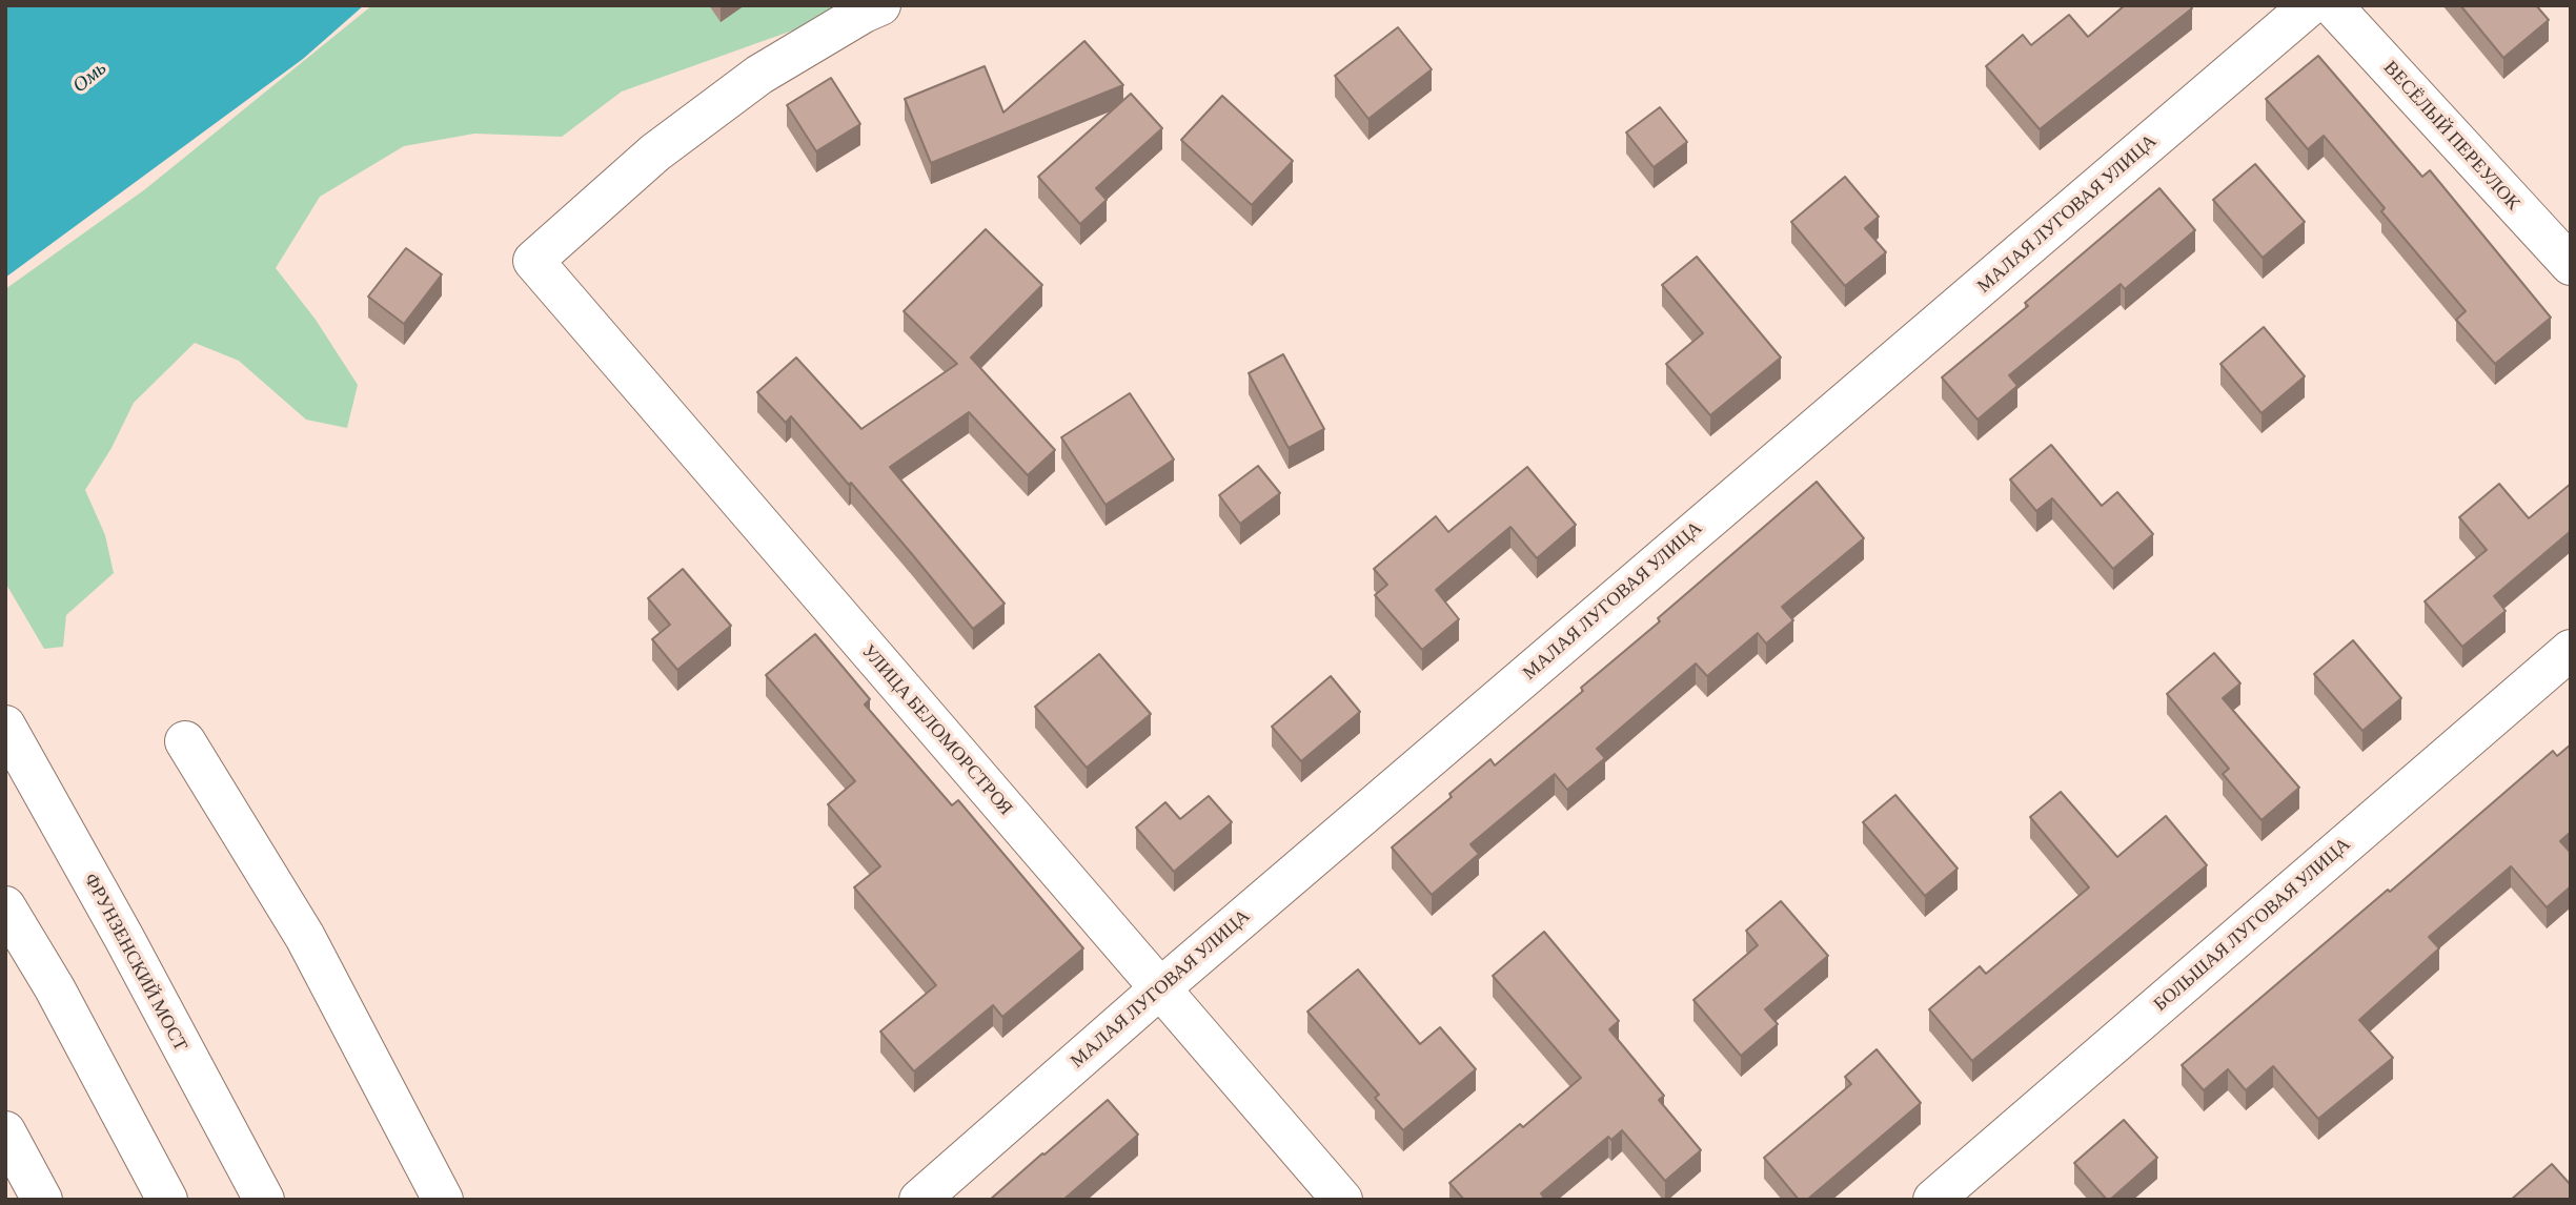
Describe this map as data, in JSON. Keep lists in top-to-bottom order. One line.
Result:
{"streets":{"street":["ВЕСЁЛЫЙ ПЕРЕУЛОК","МАЛАЯ ЛУГОВАЯ УЛИЦА","УЛИЦА БЕЛОМОРСТРОЯ","БОЛЬШАЯ ЛУГОВАЯ УЛИЦА","ФРУНЗЕНСКИЙ МОСТ"]},"crossings":[["МАЛАЯ ЛУГОВАЯ УЛИЦА","УЛИЦА БЕЛОМОРСТРОЯ"]],"water":["Омь"]}
